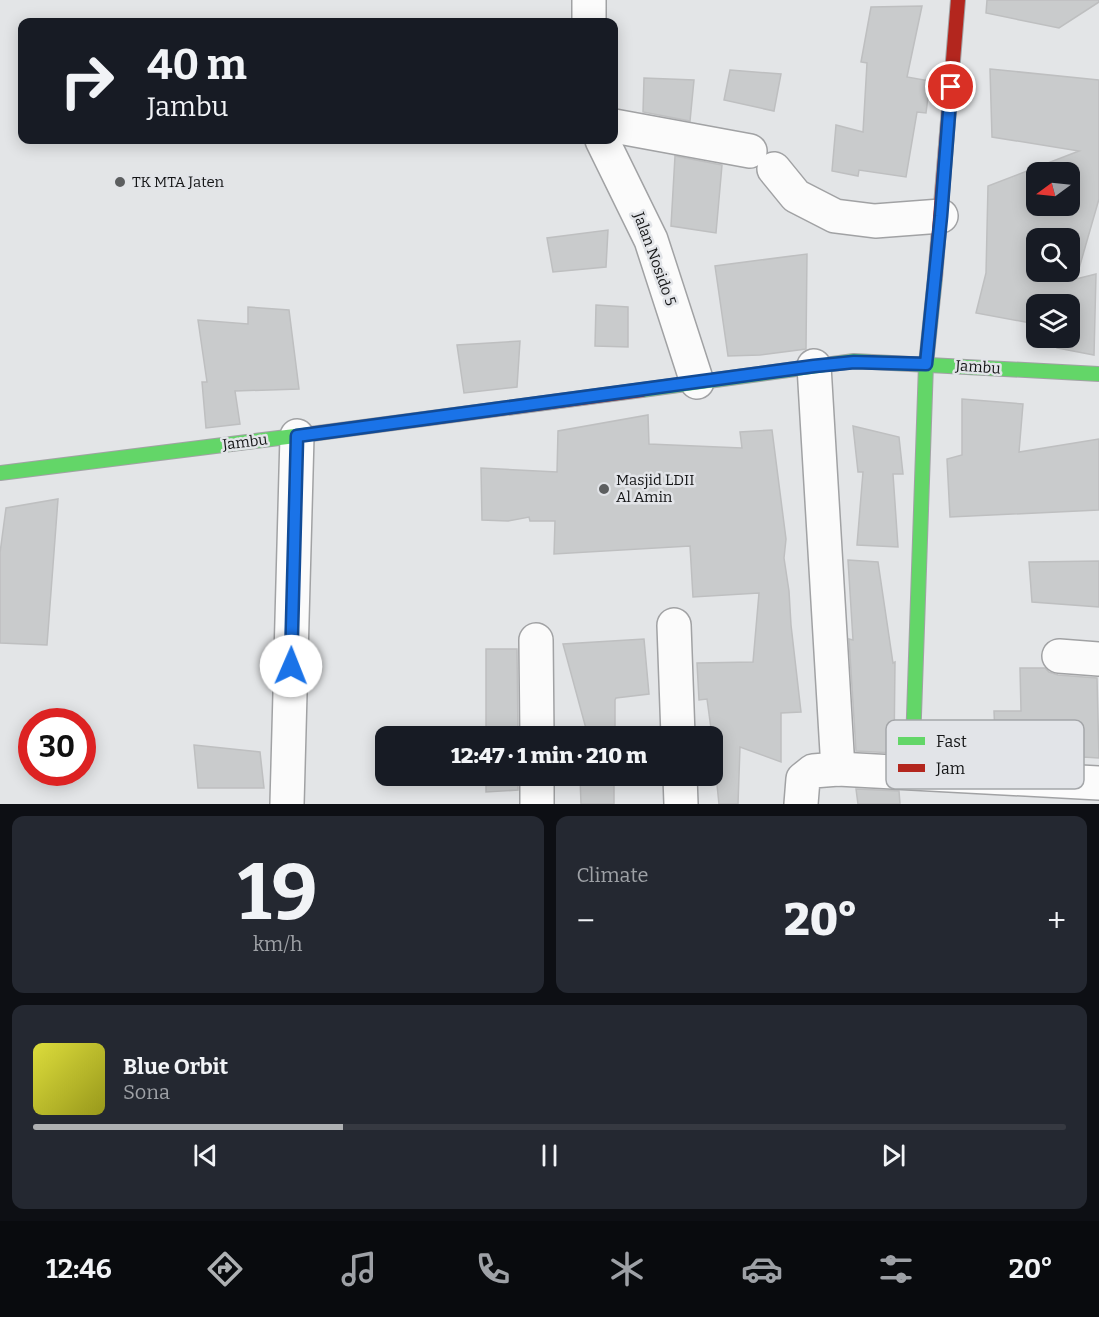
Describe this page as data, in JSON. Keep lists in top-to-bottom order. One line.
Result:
{"streets":{"street":["Jalan Nosido 5","Jambu"]},"crossings":[["Jalan Nosido 5","Jambu"]],"places":["TK MTA Jaten","Masjid LDII Al Amin"],"legend":["Fast","Jam"],"north":"left","page":{"turn":["40 m","Jambu"],"limit":"30","trip":"12:47 · 1 min · 210 m","tile":[["19","km/h"],"Climate"],"heat":["−","20°","+"],"song":["Blue Orbit","Sona"],"tabs":["12:46","20°"]}}
